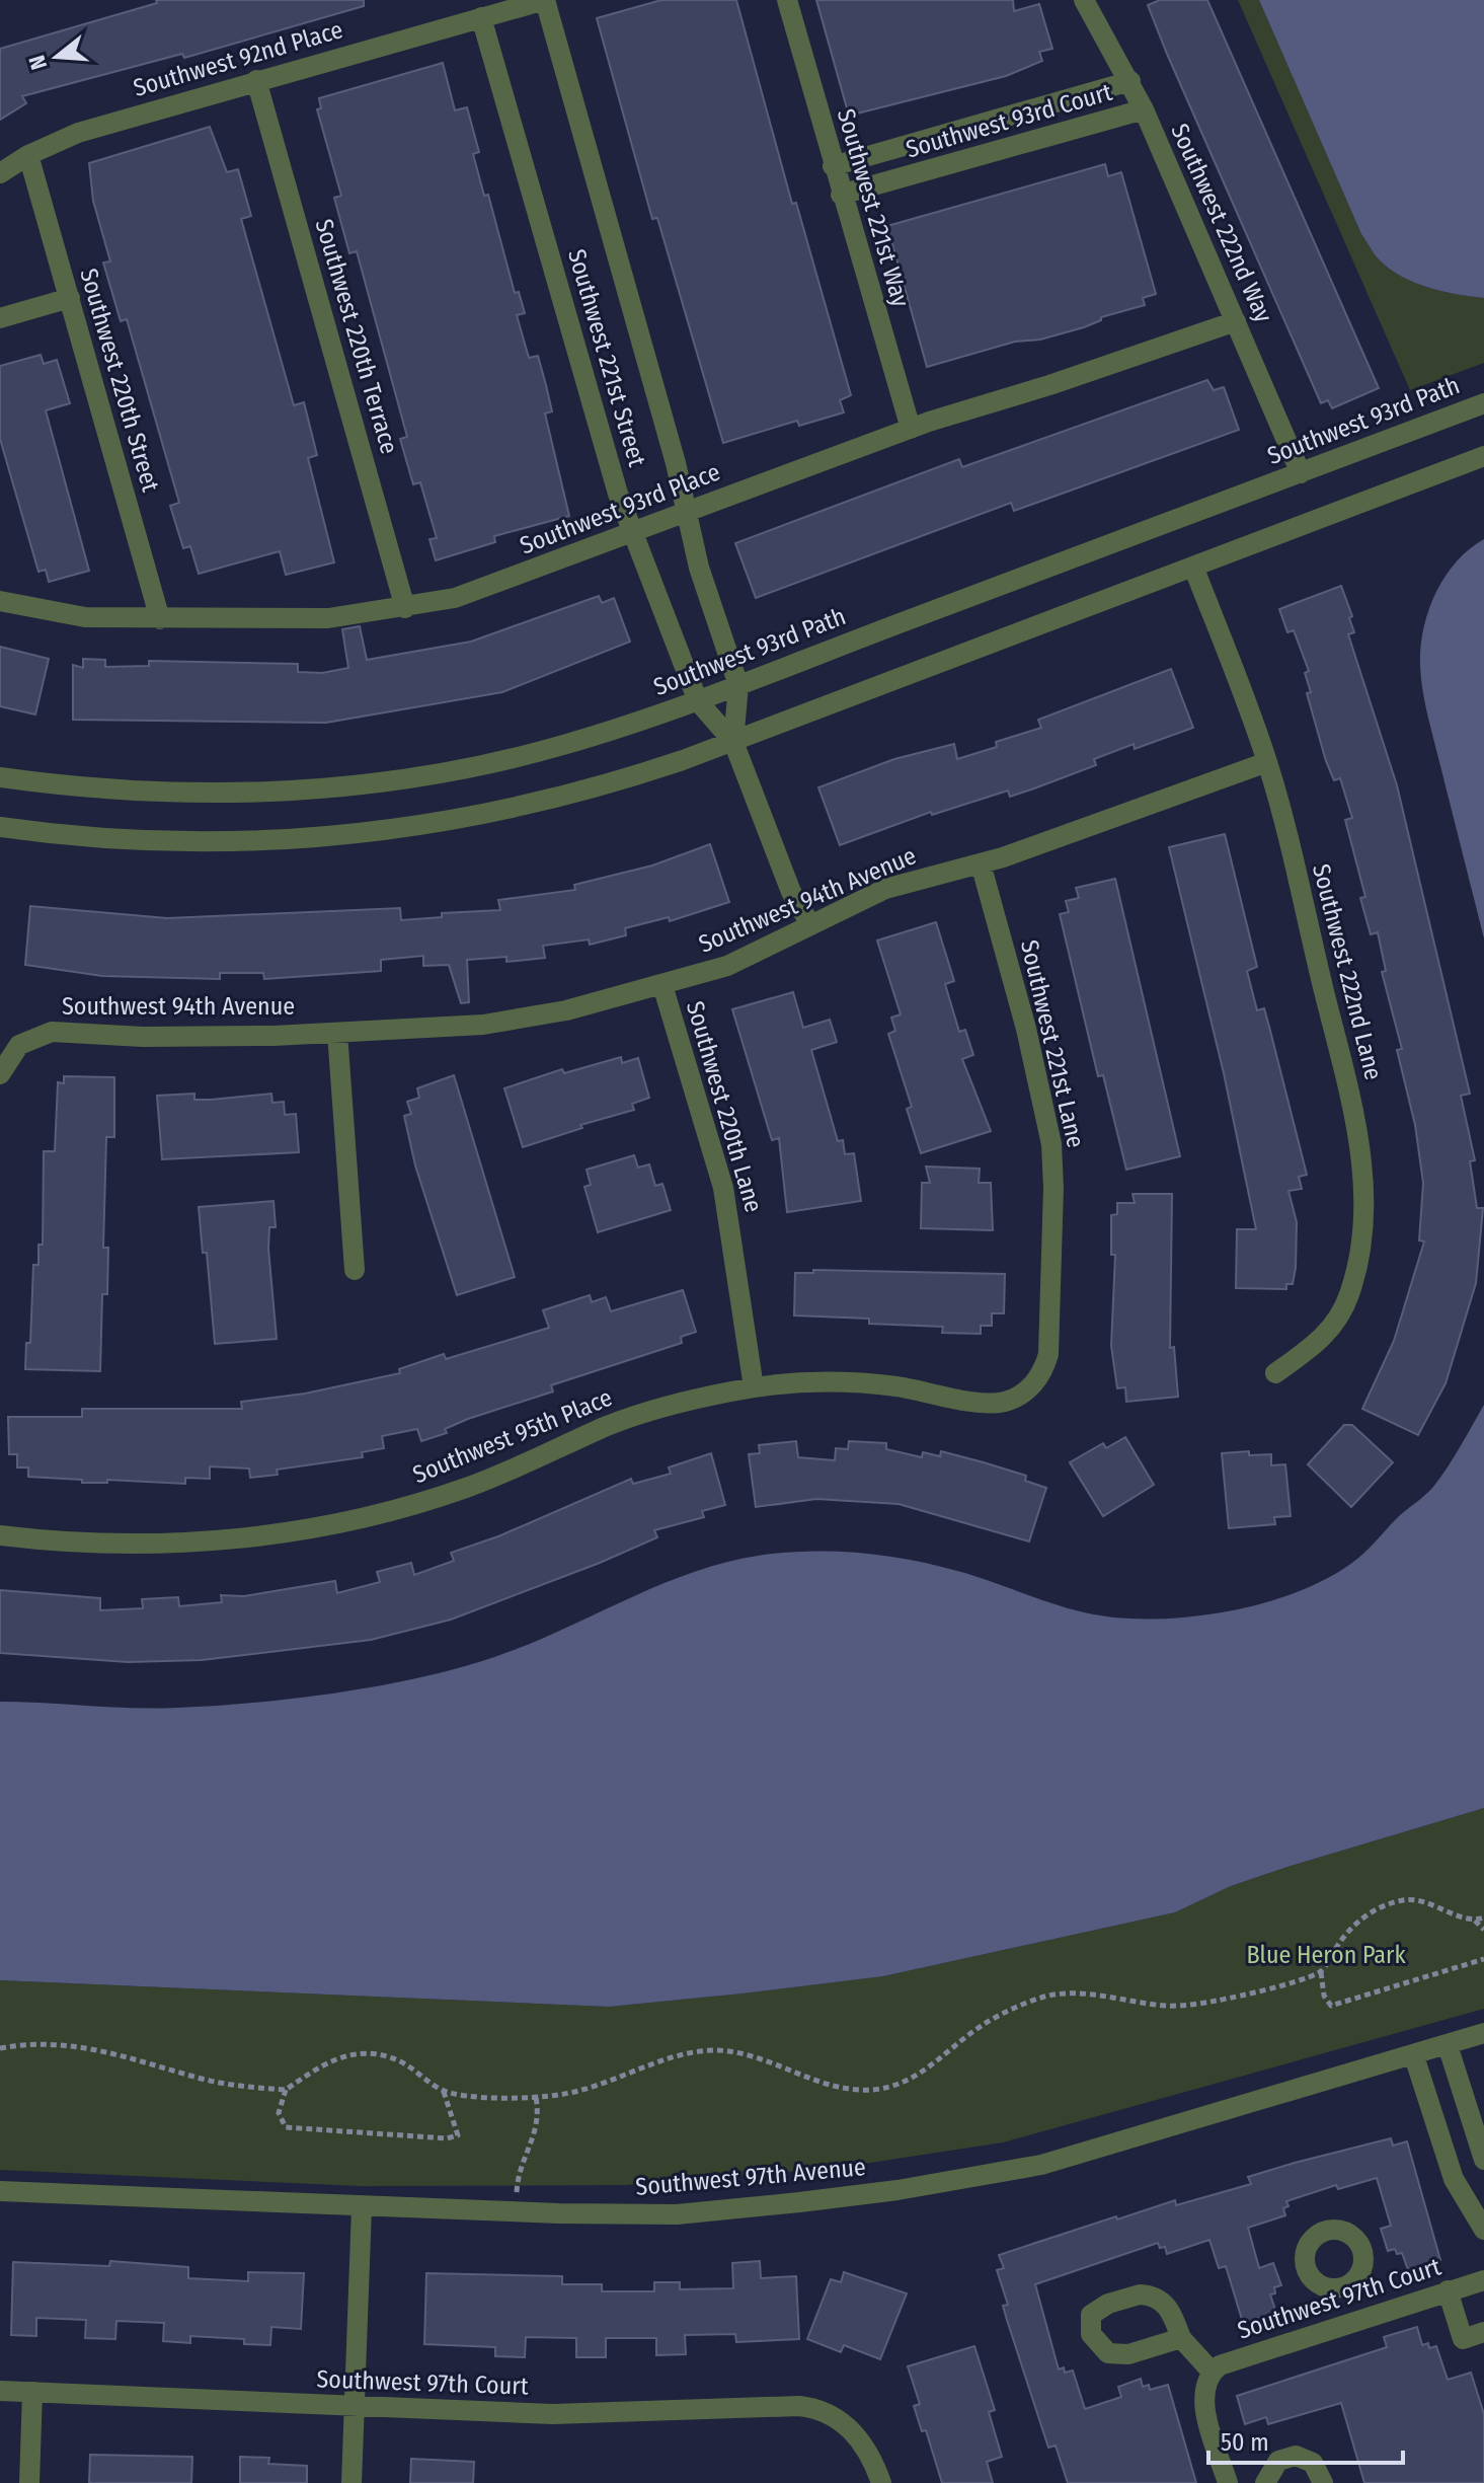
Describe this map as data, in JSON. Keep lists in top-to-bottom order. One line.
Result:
{"streets":{"street":["Southwest 92nd Place","Southwest 93rd Court","Southwest 221st Way","Southwest 222nd Way","Southwest 220th Terrace","Southwest 221st Street","Southwest 220th Street","Southwest 93rd Path","Southwest 93rd Place","Southwest 94th Avenue","Southwest 222nd Lane","Southwest 221st Lane","Southwest 220th Lane","Southwest 95th Place","Southwest 97th Avenue","Southwest 97th Court"]},"crossings":[["Southwest 92nd Place","Southwest 220th Terrace"],["Southwest 92nd Place","Southwest 221st Street"],["Southwest 92nd Place","Southwest 220th Street"],["Southwest 93rd Court","Southwest 221st Way"],["Southwest 93rd Court","Southwest 222nd Way"],["Southwest 221st Way","Southwest 93rd Place"],["Southwest 222nd Way","Southwest 93rd Path"],["Southwest 222nd Way","Southwest 93rd Place"],["Southwest 220th Terrace","Southwest 93rd Place"],["Southwest 221st Street","Southwest 93rd Path"],["Southwest 221st Street","Southwest 93rd Place"],["Southwest 221st Street","Southwest 94th Avenue"],["Southwest 220th Street","Southwest 93rd Place"],["Southwest 94th Avenue","Southwest 222nd Lane"],["Southwest 94th Avenue","Southwest 221st Lane"],["Southwest 94th Avenue","Southwest 220th Lane"],["Southwest 221st Lane","Southwest 95th Place"],["Southwest 220th Lane","Southwest 95th Place"]],"parks":["Blue Heron Park"],"scale_bar":"50 m","north":"left"}
